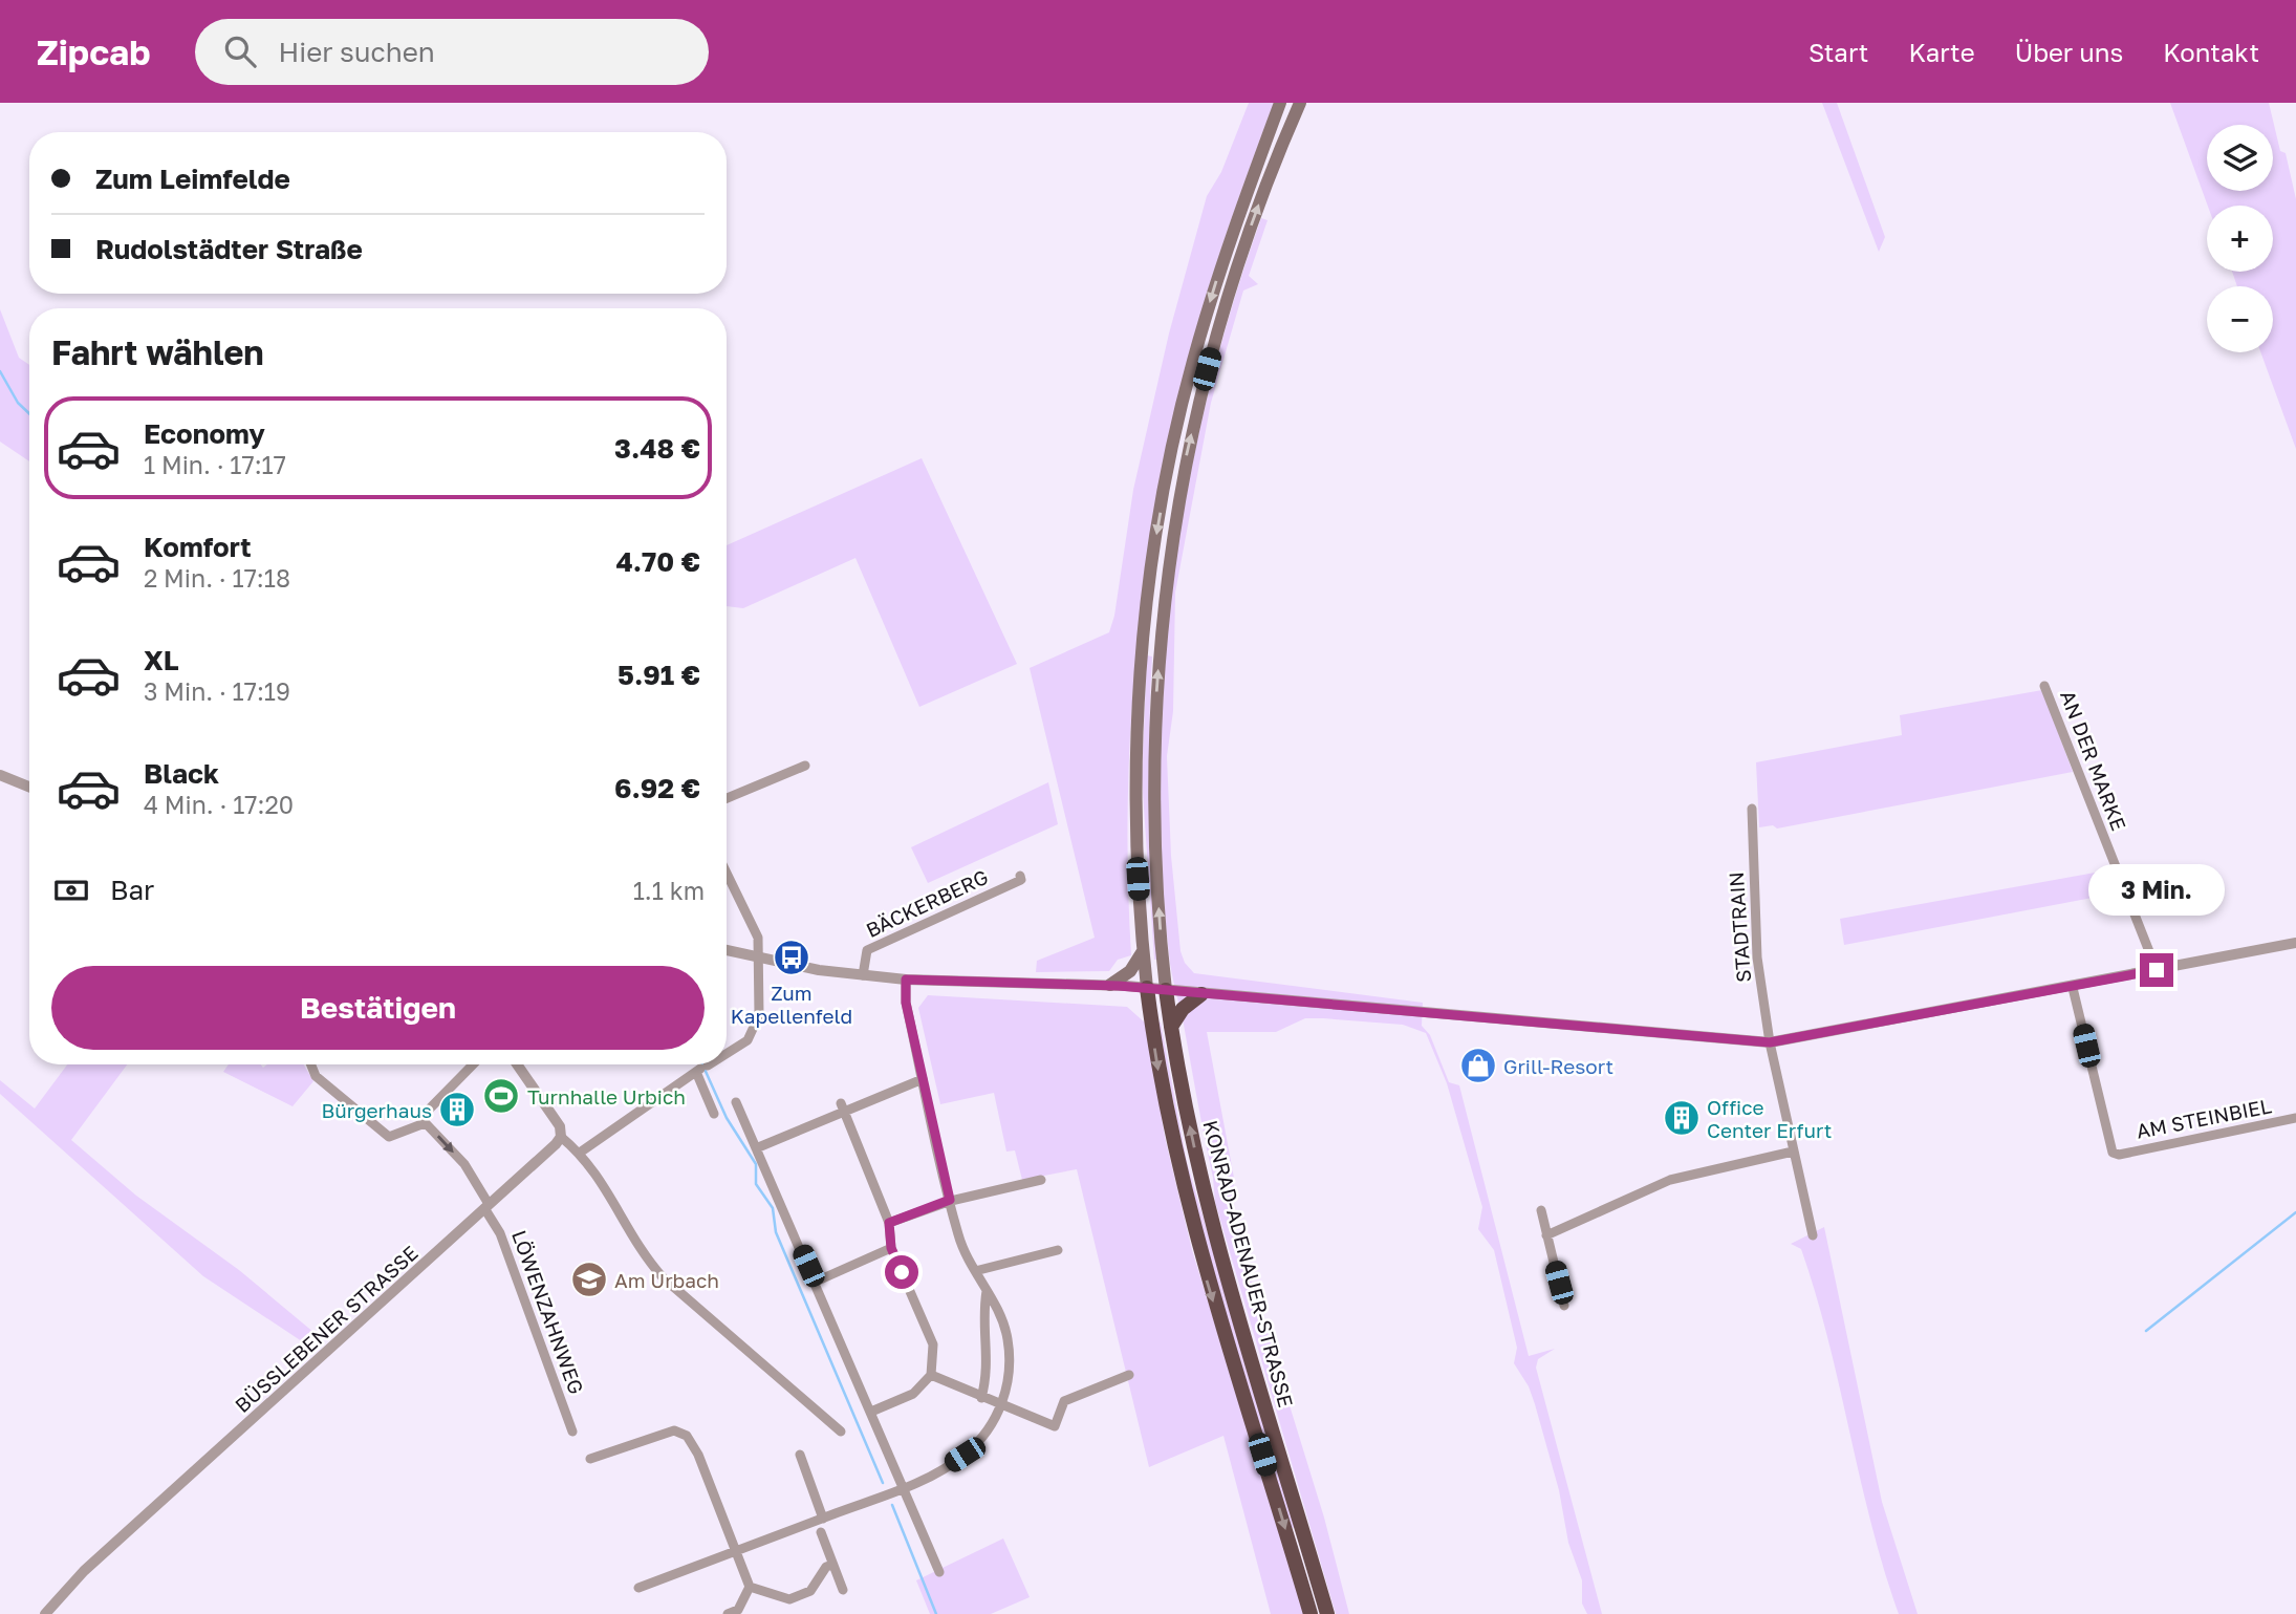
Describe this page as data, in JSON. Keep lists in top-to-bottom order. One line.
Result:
{"streets":{"highway":["KONRAD-ADENAUER-STRASSE"],"street":["AN DER MARKE","BÄCKERBERG","STADTRAIN","AM STEINBIEL","LÖWENZAHNWEG","BÜSSLEBENER STRASSE"]},"crossings":[["LÖWENZAHNWEG","BÜSSLEBENER STRASSE"]],"places":{"bus stop":["Zum Kapellenfeld"],"shop":["Grill-Resort"],"sports":["Turnhalle Urbich"],"building":["Bürgerhaus","Office Center Erfurt"],"school or university":["Am Urbach"]},"page":{"header":"Zipcab","search":"Hier suchen","nav":["Start","Karte","Über uns","Kontakt"],"map_buttons":["+","−"],"banner":["Zum Leimfelde","Rudolstädter Straße"],"heading":"Fahrt wählen","list":[{"name":"Economy","note":"1 Min. · 17:17","value":"3.48 €"},{"name":"Komfort","note":"2 Min. · 17:18","value":"4.70 €"},{"name":"XL","note":"3 Min. · 17:19","value":"5.91 €"},{"name":"Black","note":"4 Min. · 17:20","value":"6.92 €"}],"pay":["Bar","1.1 km"],"bubble":"3 Min.","buttons":"Bestätigen"}}
